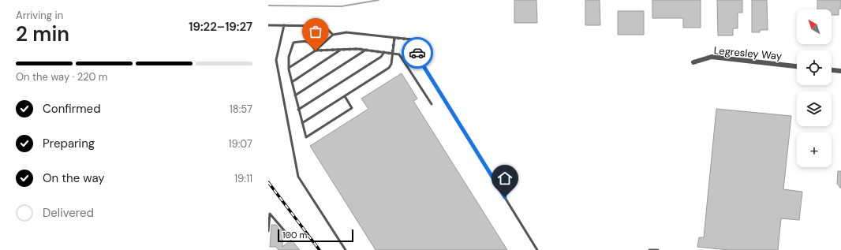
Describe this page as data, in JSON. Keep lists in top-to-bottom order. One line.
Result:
{"streets":{"street":["Legresley Way"]},"scale_bar":"100 m","north":"top left","page":{"heading":["2 min","Arriving in","19:22–19:27"],"map_buttons":"+","bar":"On the way · 220 m","list":[["Confirmed","18:57"],["Preparing","19:07"],["On the way","19:11"],"Delivered"],"scale":"100 m"}}
